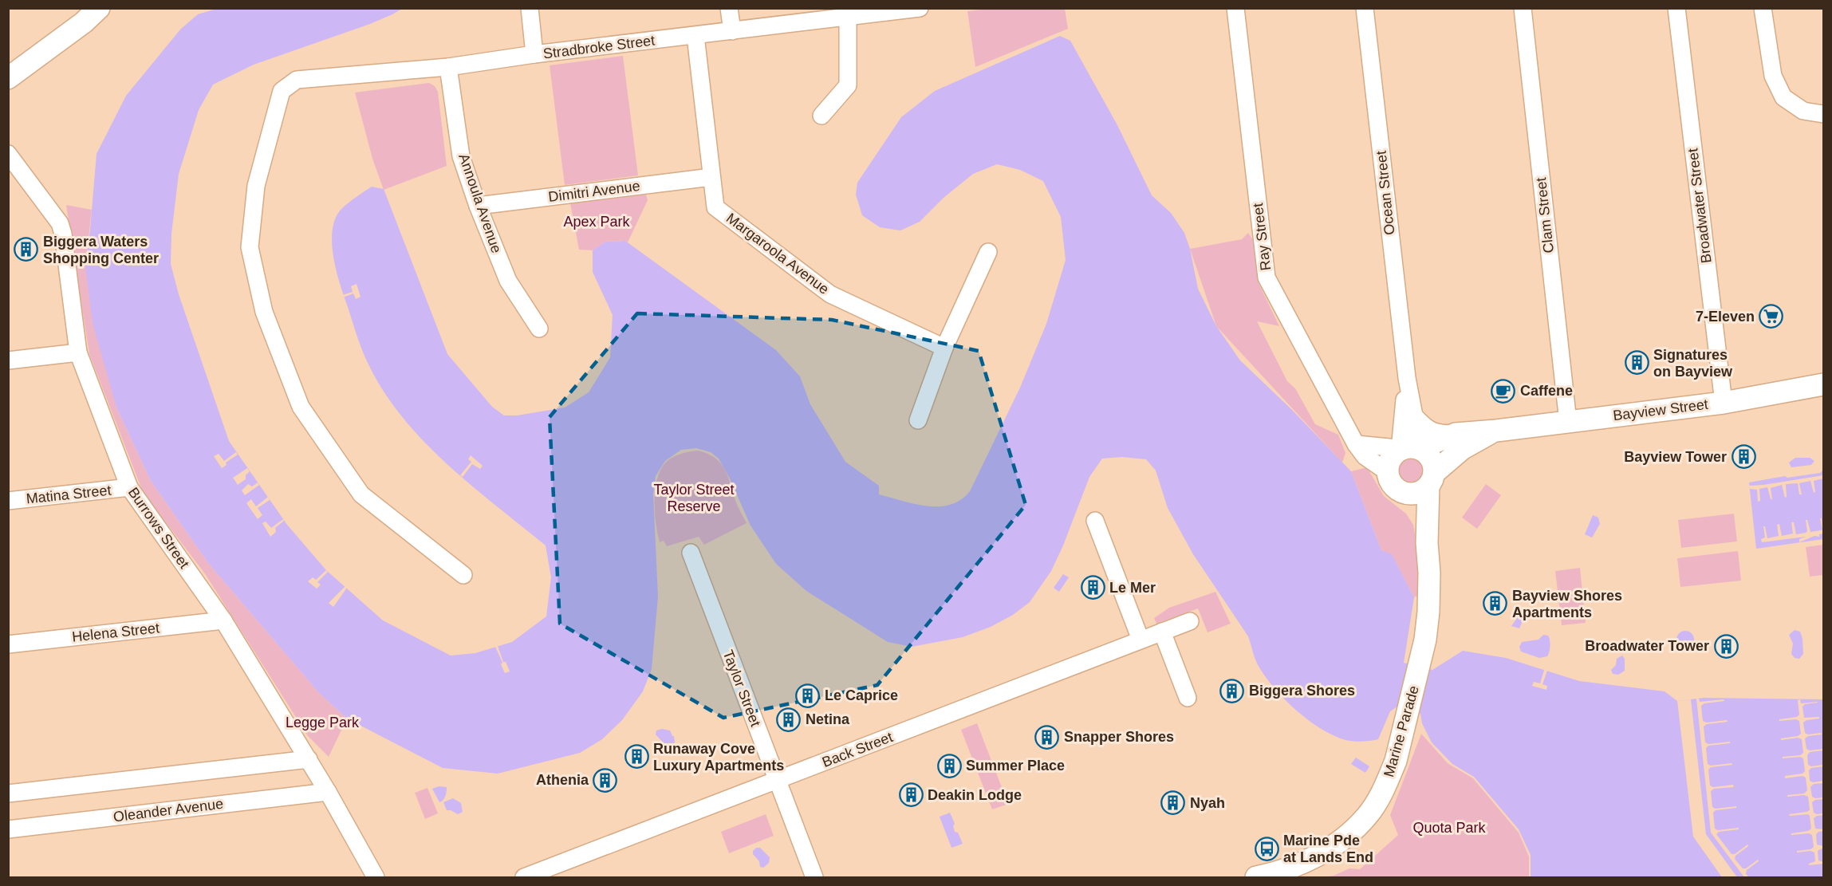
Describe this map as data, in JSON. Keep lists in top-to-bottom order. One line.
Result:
{"streets":{"main road":["Bayview Street","Marine Parade"],"street":["Stradbroke Street","Dimitri Avenue","Ocean Street","Annoula Avenue","Broadwater Street","Clam Street","Ray Street","Margaroola Avenue","Matina Street","Burrows Street","Helena Street","Taylor Street","Back Street","Oleander Avenue"]},"crossings":[["Stradbroke Street","Annoula Avenue"],["Stradbroke Street","Margaroola Avenue"],["Dimitri Avenue","Annoula Avenue"],["Dimitri Avenue","Margaroola Avenue"],["Ocean Street","Ray Street"],["Ocean Street","Bayview Street"],["Ocean Street","Marine Parade"],["Broadwater Street","Bayview Street"],["Clam Street","Bayview Street"],["Ray Street","Bayview Street"],["Ray Street","Marine Parade"],["Bayview Street","Marine Parade"],["Matina Street","Burrows Street"],["Burrows Street","Helena Street"],["Burrows Street","Oleander Avenue"],["Taylor Street","Back Street"]],"parks":["Apex Park","Taylor Street Reserve","Legge Park","Quota Park"],"places":{"building":["Biggera Waters Shopping Center","Signatures on Bayview","Bayview Tower","Le Mer","Bayview Shores Apartments","Broadwater Tower","Biggera Shores","Le Caprice","Netina","Snapper Shores","Runaway Cove Luxury Apartments","Summer Place","Athenia","Deakin Lodge","Nyah"],"supermarket":["7-Eleven"],"cafe":["Caffene"],"bus stop":["Marine Pde at Lands End"]}}
